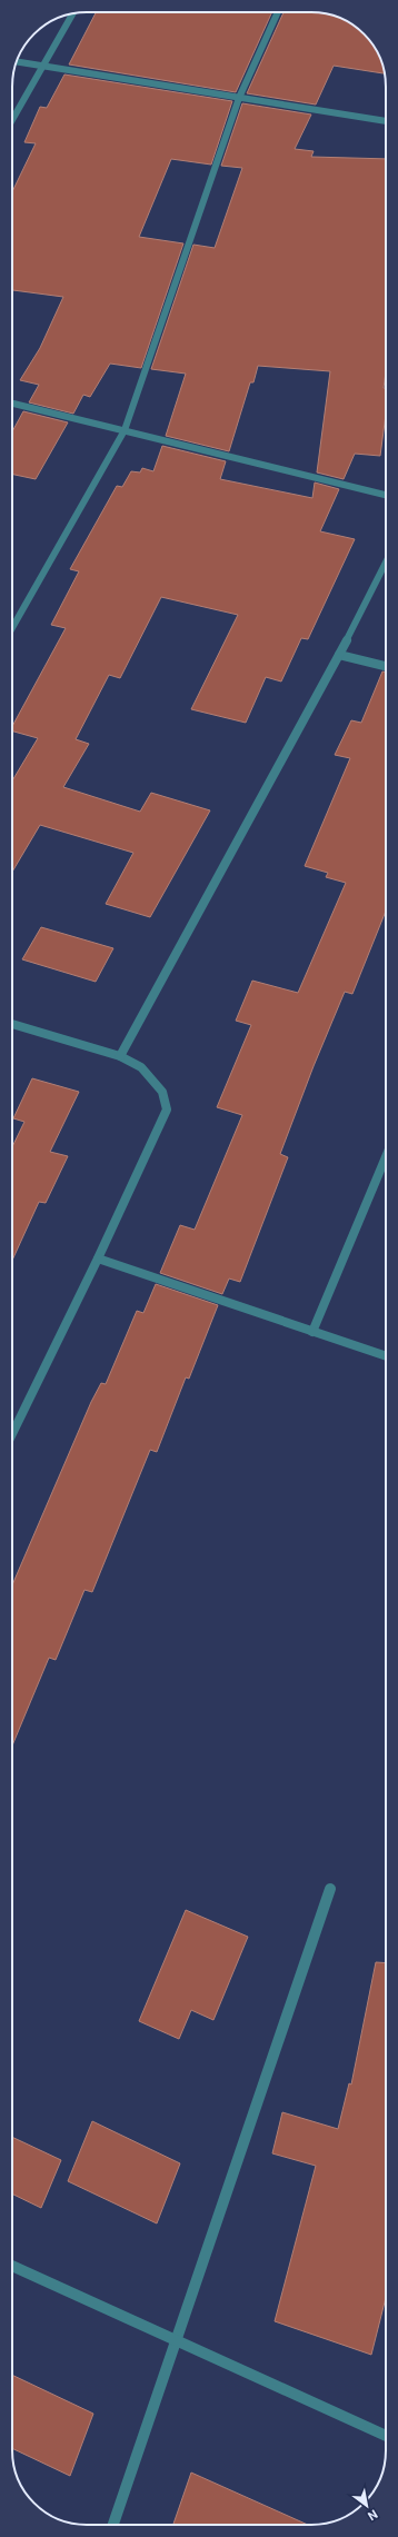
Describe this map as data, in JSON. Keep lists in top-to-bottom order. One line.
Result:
{"north":"bottom right"}
